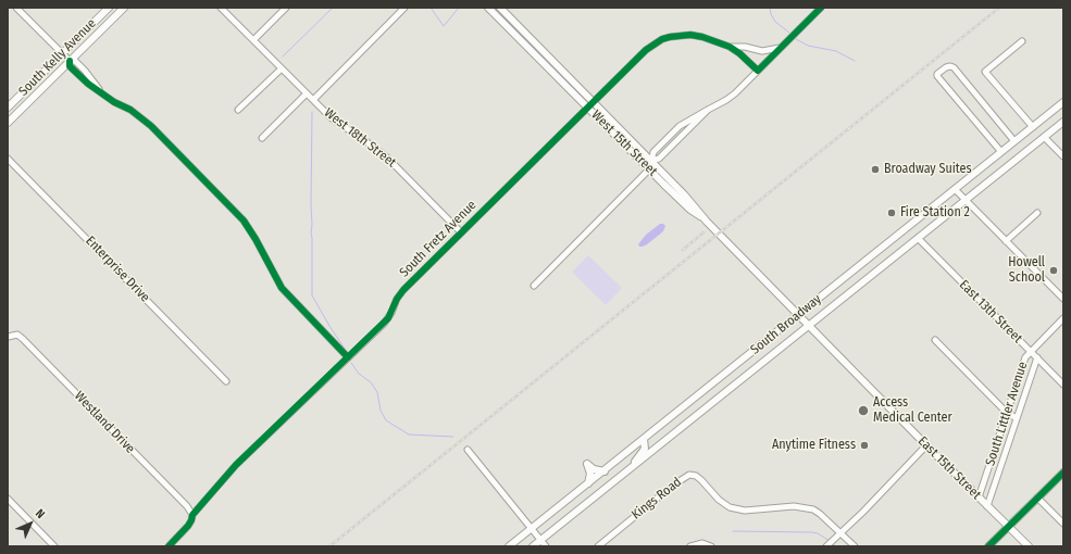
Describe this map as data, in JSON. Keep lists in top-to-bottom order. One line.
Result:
{"streets":{"main road":["South Kelly Avenue","West 15th Street","South Broadway","East 15th Street"],"street":["West 18th Street","South Fretz Avenue","Enterprise Drive","East 13th Street","South Littler Avenue","Westland Drive","Kings Road"]},"crossings":[["West 18th Street","South Fretz Avenue"],["West 15th Street","South Fretz Avenue"],["West 15th Street","South Broadway"],["West 15th Street","East 15th Street"],["South Fretz Avenue","Westland Drive"],["East 13th Street","South Broadway"],["East 13th Street","South Littler Avenue"],["South Broadway","East 15th Street"],["South Littler Avenue","East 15th Street"]],"places":["Broadway Suites","Fire Station 2","Howell School","Access Medical Center","Anytime Fitness"],"north":"top right"}
